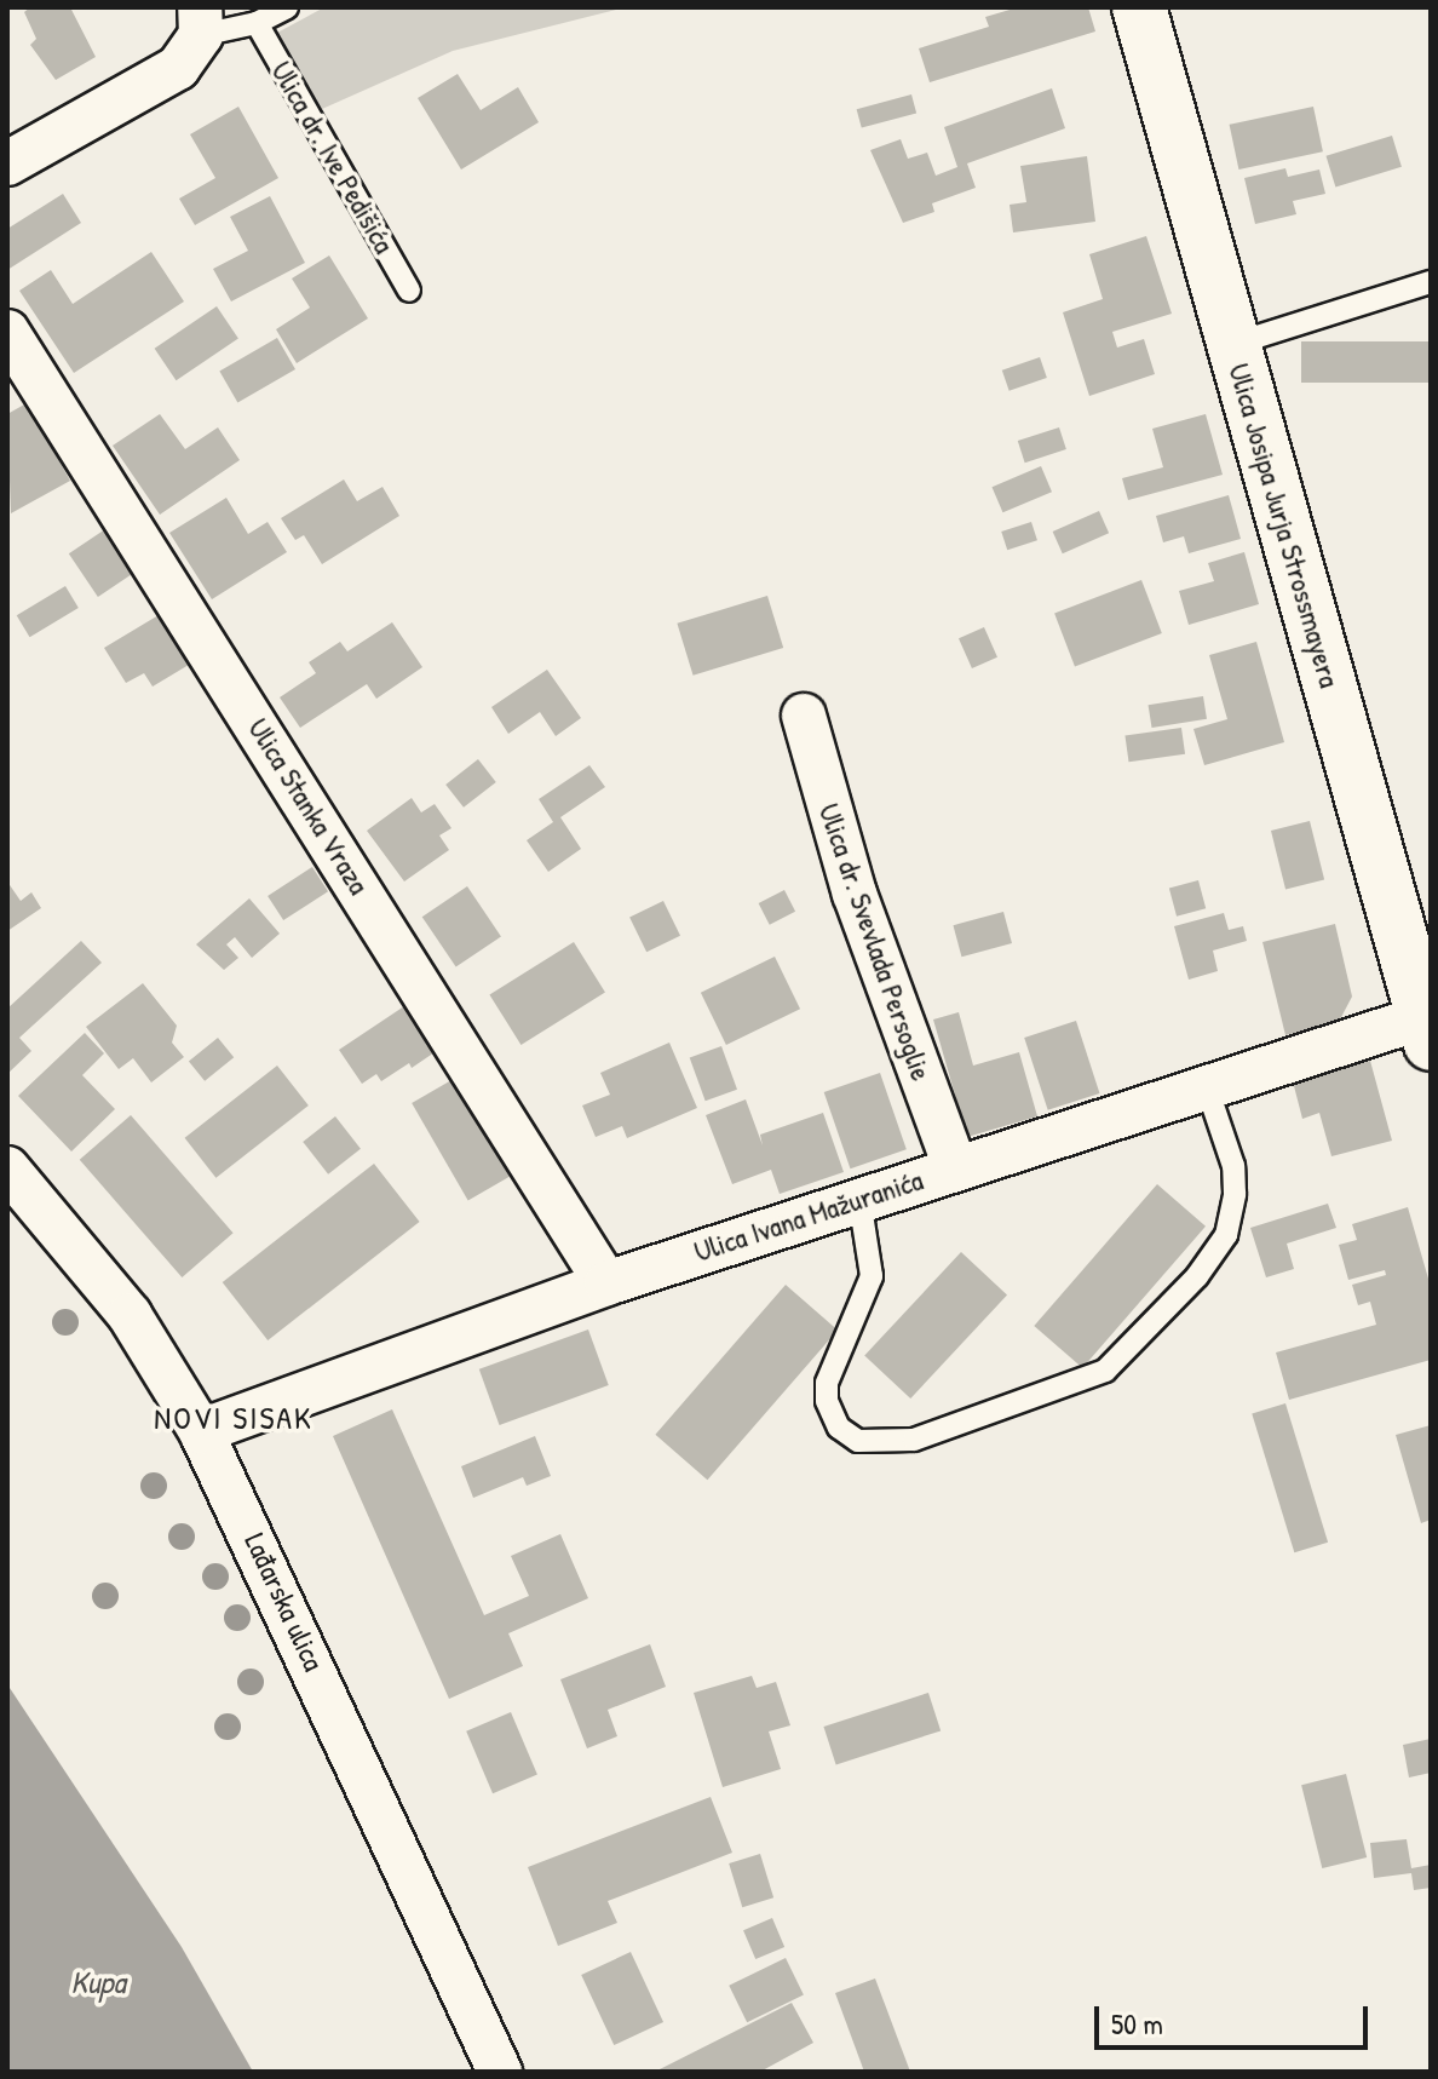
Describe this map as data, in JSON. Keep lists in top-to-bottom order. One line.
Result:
{"streets":{"main road":["Ulica Josipa Jurja Strossmayera"],"street":["Ulica Stanka Vraza","Ulica dr. Svevlada Persoglie","Ulica Ivana Mažuranića","Lađarska ulica"],"lane":["Ulica dr. Ive Pedišića"]},"crossings":[["Ulica Josipa Jurja Strossmayera","Ulica Ivana Mažuranića"],["Ulica Stanka Vraza","Ulica Ivana Mažuranića"],["Ulica dr. Svevlada Persoglie","Ulica Ivana Mažuranića"],["Ulica Ivana Mažuranića","Lađarska ulica"]],"districts":["NOVI SISAK"],"water":["Kupa"],"scale_bar":"50 m"}
